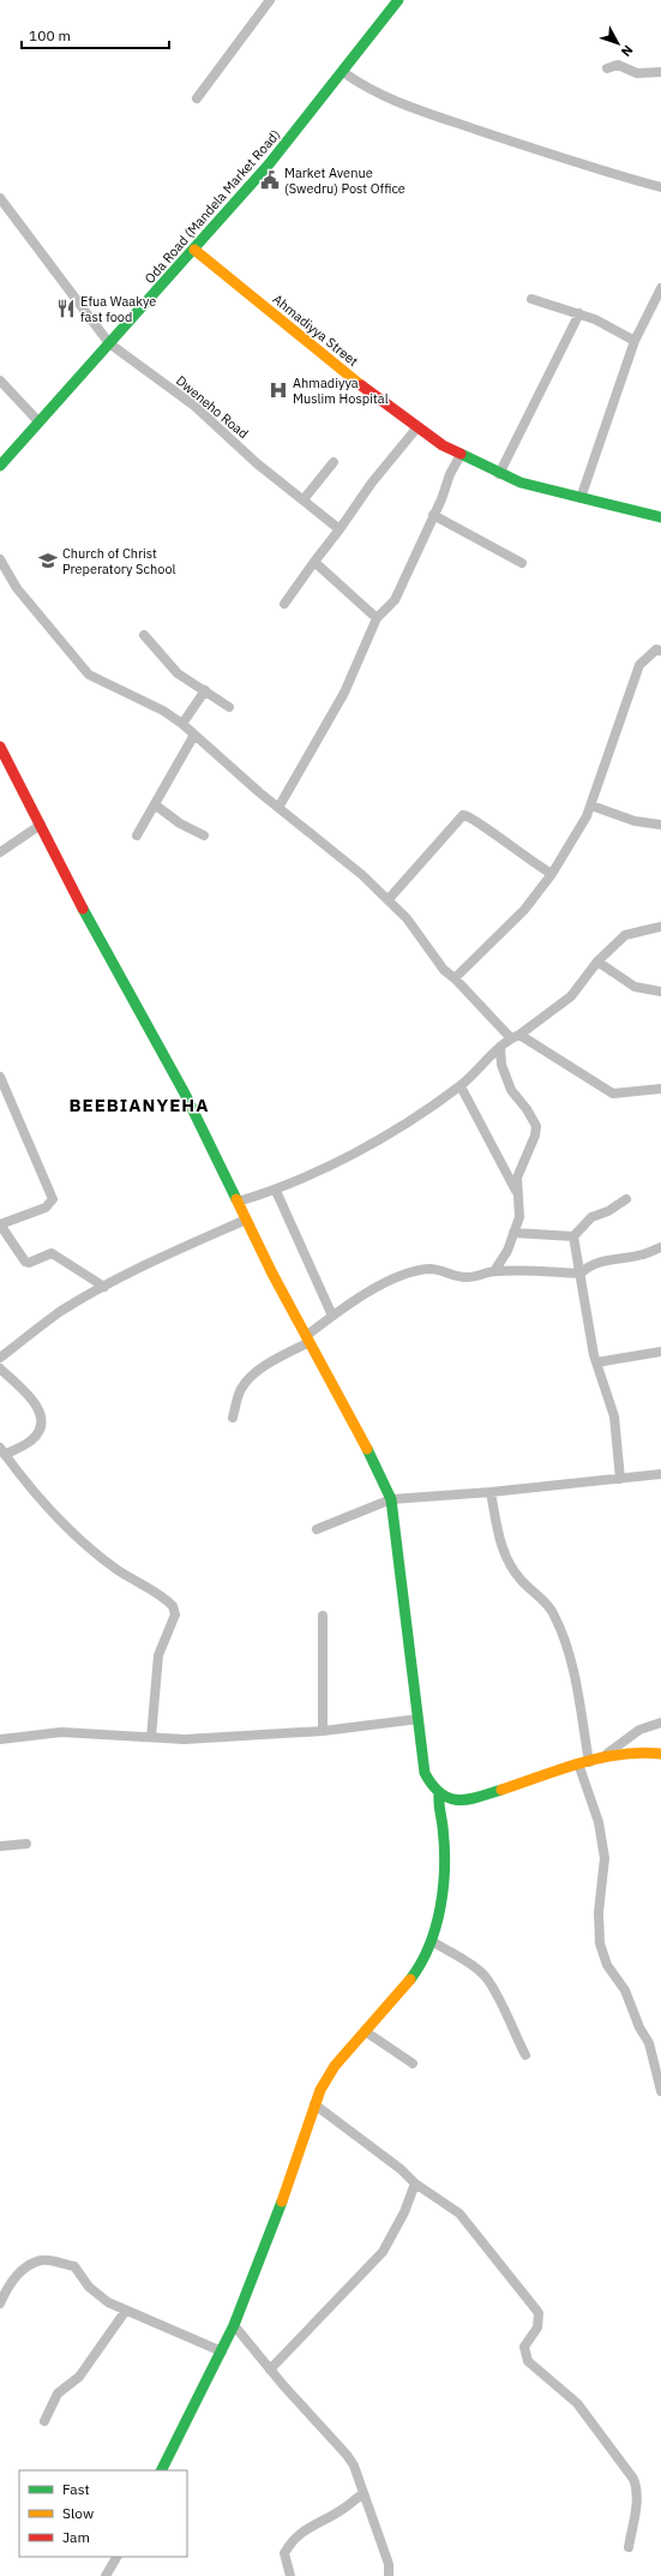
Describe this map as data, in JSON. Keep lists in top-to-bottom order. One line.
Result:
{"streets":{"street":["Oda Road (Mandela Market Road)","Ahmadiyya Street","Dweneho Road"]},"crossings":[["Oda Road (Mandela Market Road)","Ahmadiyya Street"],["Oda Road (Mandela Market Road)","Dweneho Road"]],"districts":["BEEBIANYEHA"],"places":{"public building":["Market Avenue (Swedru) Post Office"],"restaurant":["Efua Waakye fast food"],"hospital":["Ahmadiyya Muslim Hospital"],"school or university":["Church of Christ Preperatory School"]},"legend":["Fast","Slow","Jam"],"scale_bar":"100 m","north":"bottom right"}
